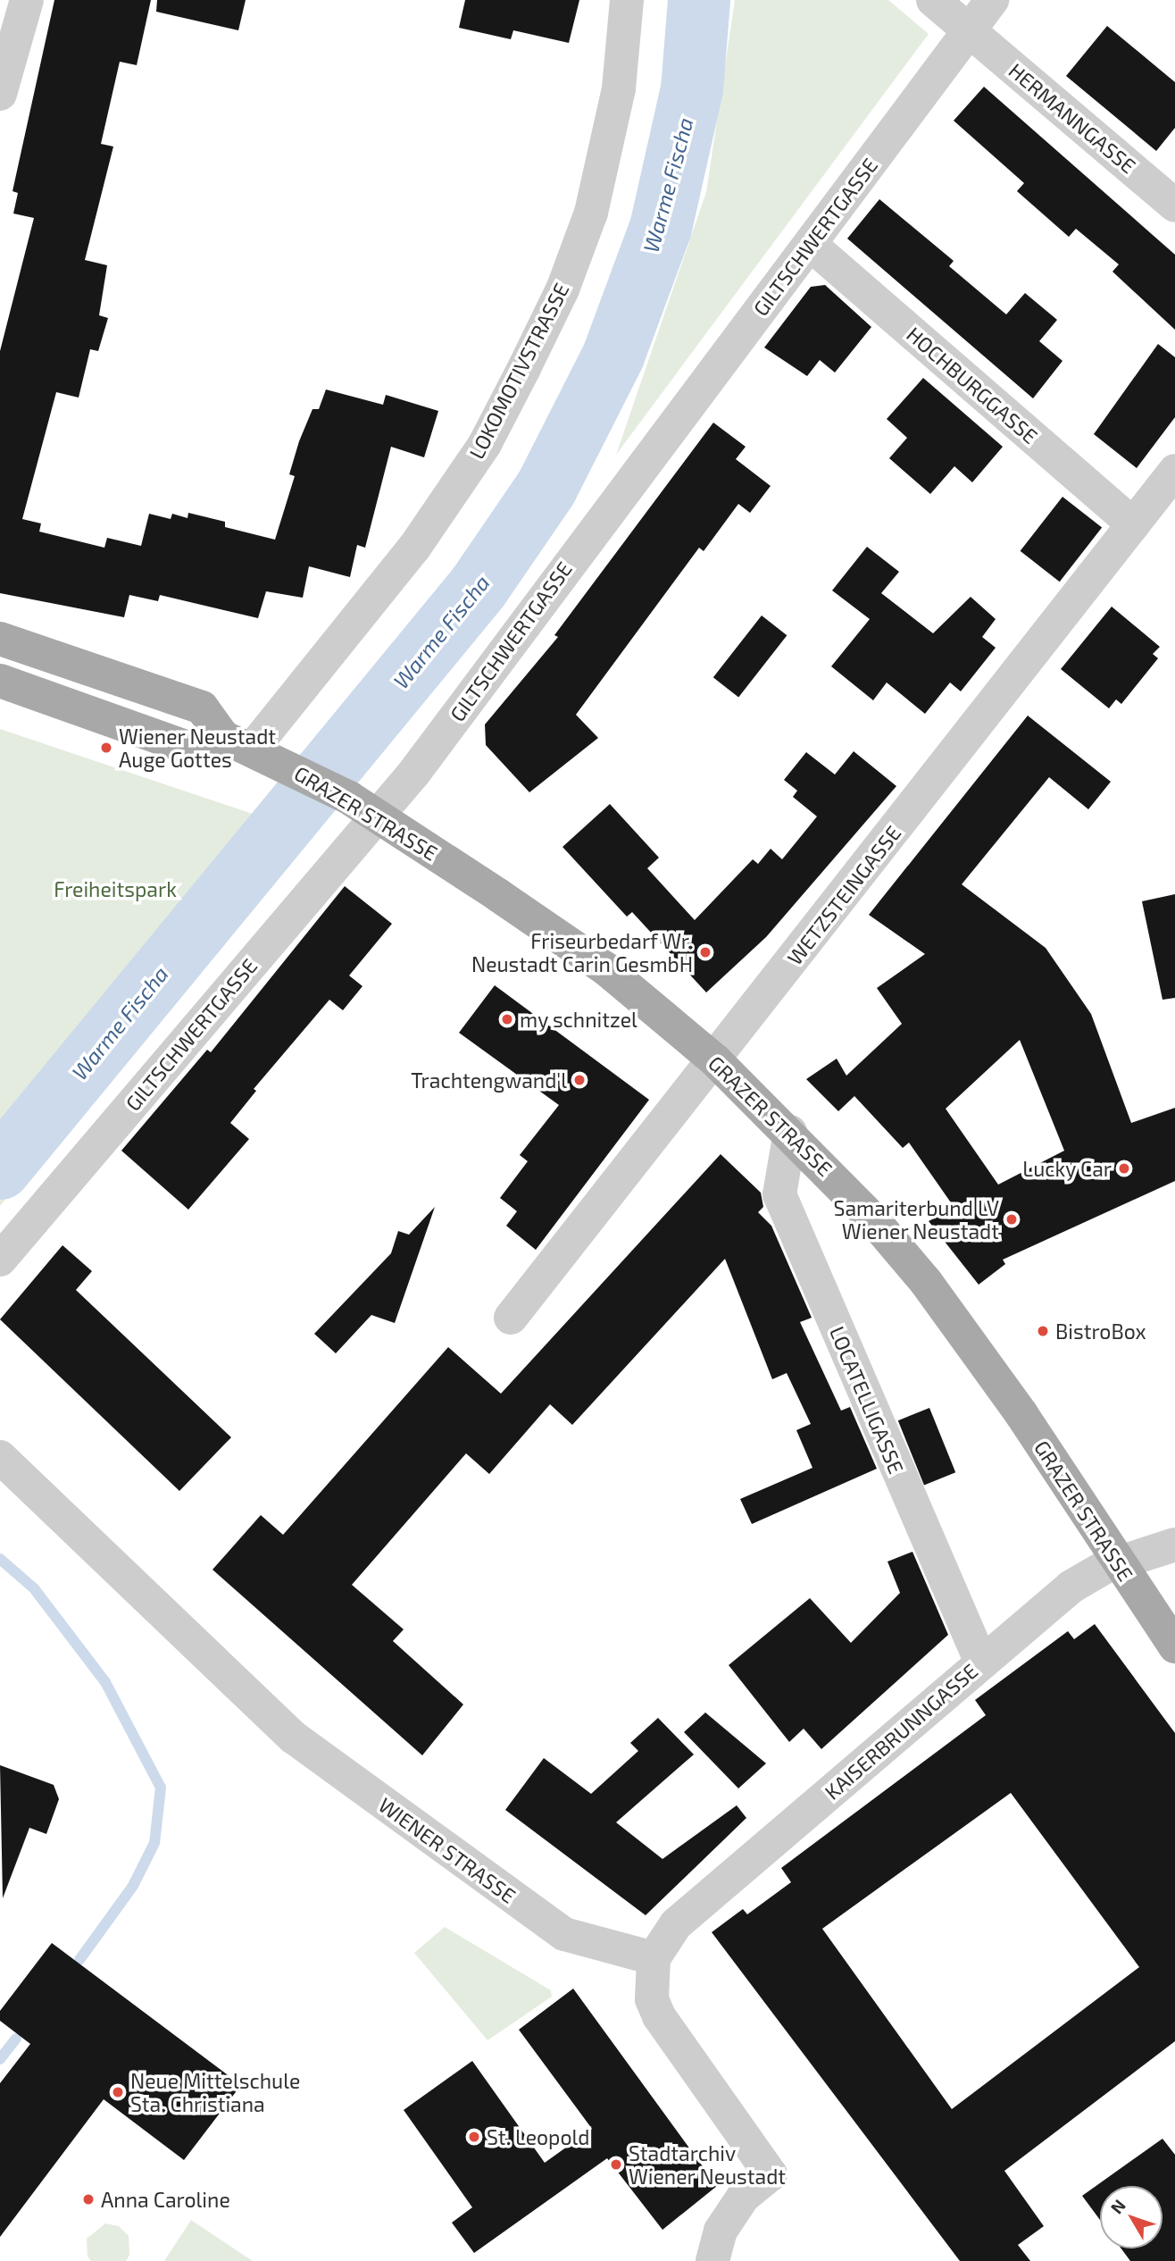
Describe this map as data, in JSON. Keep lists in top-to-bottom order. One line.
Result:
{"streets":{"main road":["GRAZER STRASSE"],"street":["HERMANNGASSE","GILTSCHWERTGASSE","LOKOMOTIVSTRASSE","HOCHBURGGASSE","WETZSTEINGASSE","LOCATELLIGASSE","KAISERBRUNNGASSE","WIENER STRASSE"]},"crossings":[["HERMANNGASSE","GILTSCHWERTGASSE"],["GILTSCHWERTGASSE","HOCHBURGGASSE"],["GILTSCHWERTGASSE","GRAZER STRASSE"],["LOKOMOTIVSTRASSE","GRAZER STRASSE"],["HOCHBURGGASSE","WETZSTEINGASSE"],["GRAZER STRASSE","WETZSTEINGASSE"],["GRAZER STRASSE","LOCATELLIGASSE"],["GRAZER STRASSE","KAISERBRUNNGASSE"],["LOCATELLIGASSE","KAISERBRUNNGASSE"],["KAISERBRUNNGASSE","WIENER STRASSE"]],"water":["Warme Fischa"],"parks":["Freiheitspark"],"places":["Wiener Neustadt Auge Gottes","Friseurbedarf Wr. Neustadt Carin GesmbH","my schnitzel","Trachtengwand'l","Lucky Car","Samariterbund LV Wiener Neustadt","BistroBox","Neue Mittelschule Sta. Christiana","St. Leopold","Stadtarchiv Wiener Neustadt","Anna Caroline"],"north":"top left"}
